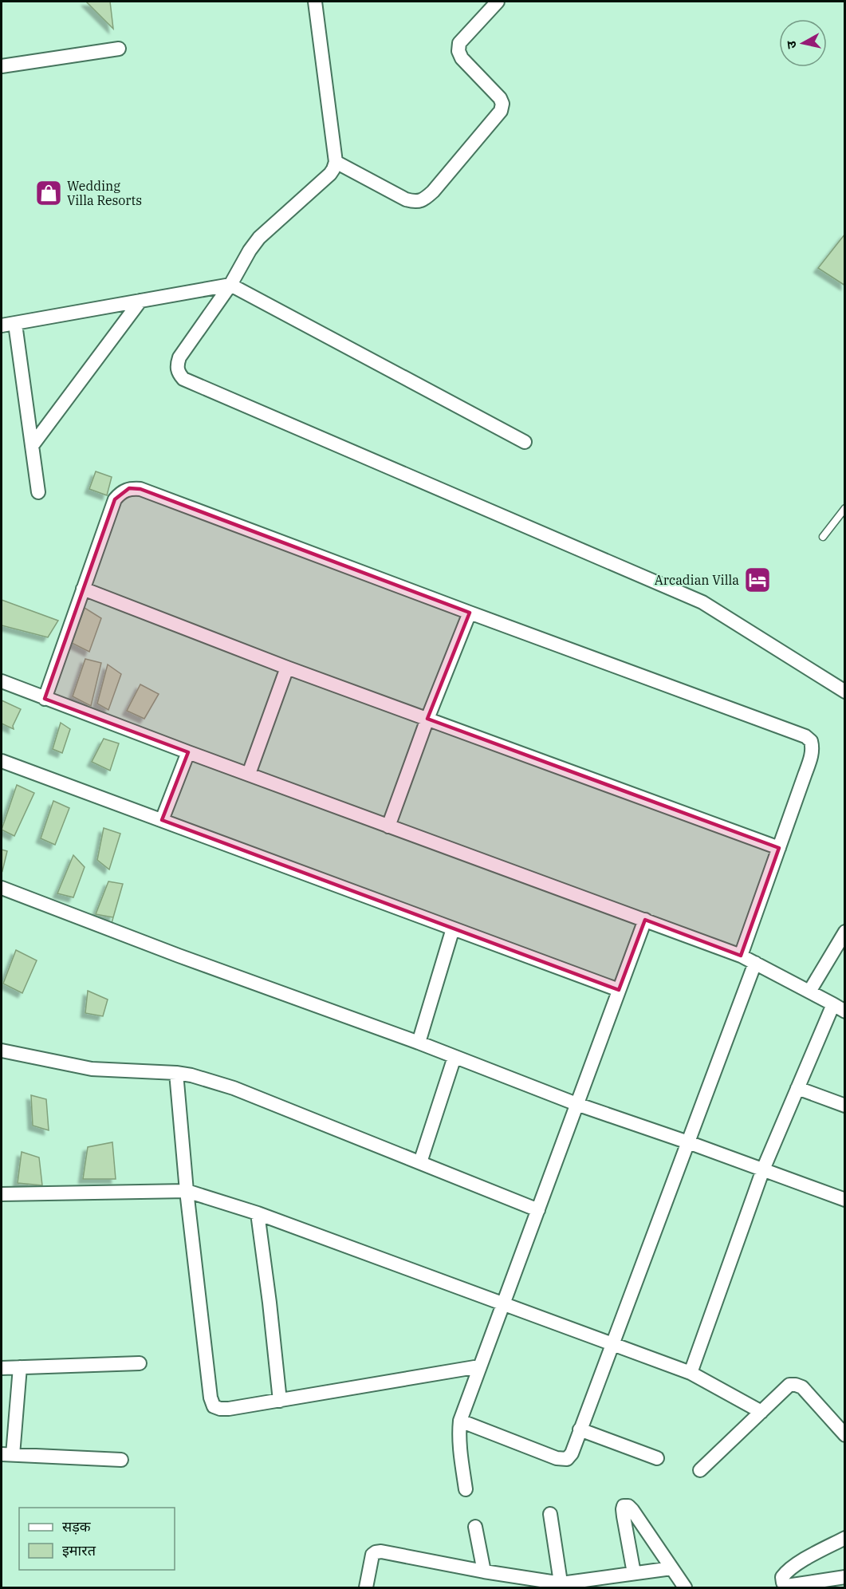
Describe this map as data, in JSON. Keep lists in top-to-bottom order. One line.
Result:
{"places":{"shop":["Wedding Villa Resorts"],"hotel":["Arcadian Villa"]},"legend":["सड़क","इमारत"],"north":"left"}
